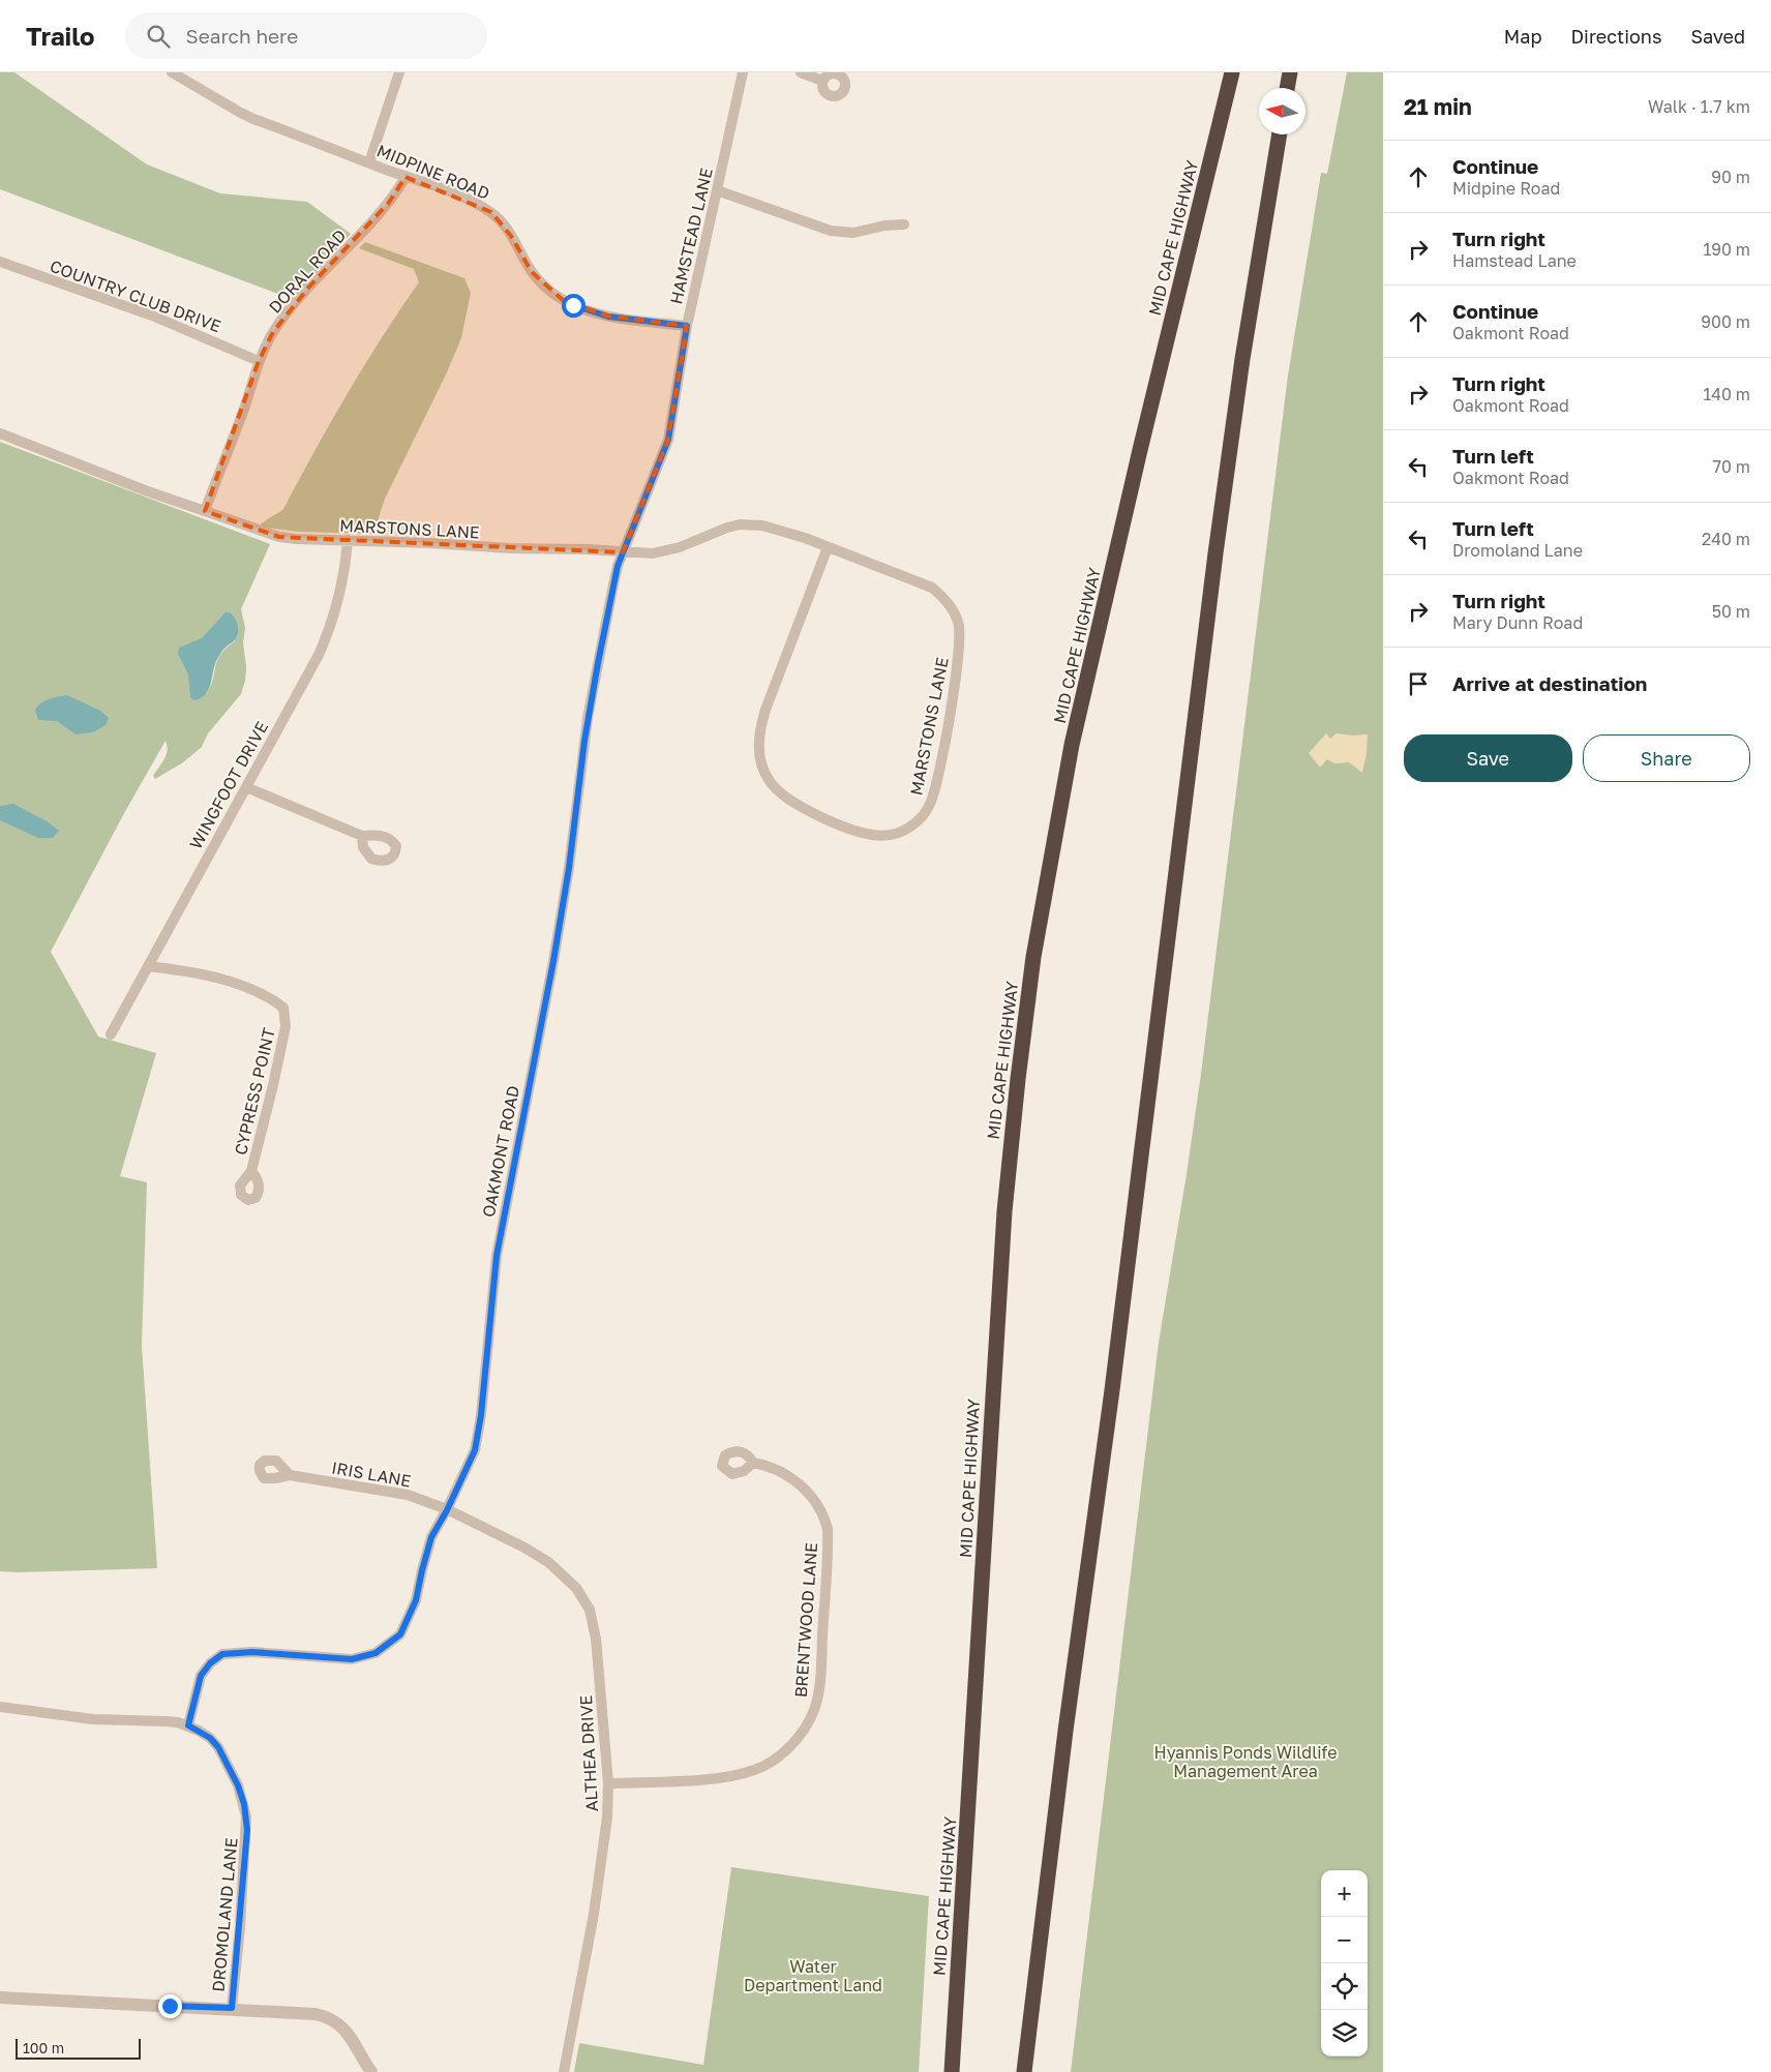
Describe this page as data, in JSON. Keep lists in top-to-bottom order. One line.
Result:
{"streets":{"highway":["MID CAPE HIGHWAY"],"street":["MIDPINE ROAD","HAMSTEAD LANE","DORAL ROAD","COUNTRY CLUB DRIVE","MARSTONS LANE","WINGFOOT DRIVE","CYPRESS POINT","OAKMONT ROAD","IRIS LANE","BRENTWOOD LANE","ALTHEA DRIVE","DROMOLAND LANE"]},"crossings":[["MIDPINE ROAD","HAMSTEAD LANE"],["MIDPINE ROAD","DORAL ROAD"],["HAMSTEAD LANE","MARSTONS LANE"],["HAMSTEAD LANE","OAKMONT ROAD"],["DORAL ROAD","COUNTRY CLUB DRIVE"],["DORAL ROAD","MARSTONS LANE"],["MARSTONS LANE","WINGFOOT DRIVE"],["MARSTONS LANE","OAKMONT ROAD"],["WINGFOOT DRIVE","CYPRESS POINT"],["OAKMONT ROAD","IRIS LANE"],["OAKMONT ROAD","ALTHEA DRIVE"],["OAKMONT ROAD","DROMOLAND LANE"],["IRIS LANE","ALTHEA DRIVE"],["BRENTWOOD LANE","ALTHEA DRIVE"]],"parks":["Hyannis Ponds Wildlife Management Area","Water Department Land"],"scale_bar":"100 m","north":"left","page":{"header":"Trailo","search":"Search here","nav":["Map","Directions","Saved"],"heading":["21 min","Walk · 1.7 km"],"list":[["Continue","Midpine Road","90 m"],["Turn right","Hamstead Lane","190 m"],["Continue","Oakmont Road","900 m"],["Turn right","Oakmont Road","140 m"],["Turn left","Oakmont Road","70 m"],["Turn left","Dromoland Lane","240 m"],["Turn right","Mary Dunn Road","50 m"],"Arrive at destination"],"buttons":["Save","Share"],"map_buttons":["+","−"],"scale":"100 m"}}
